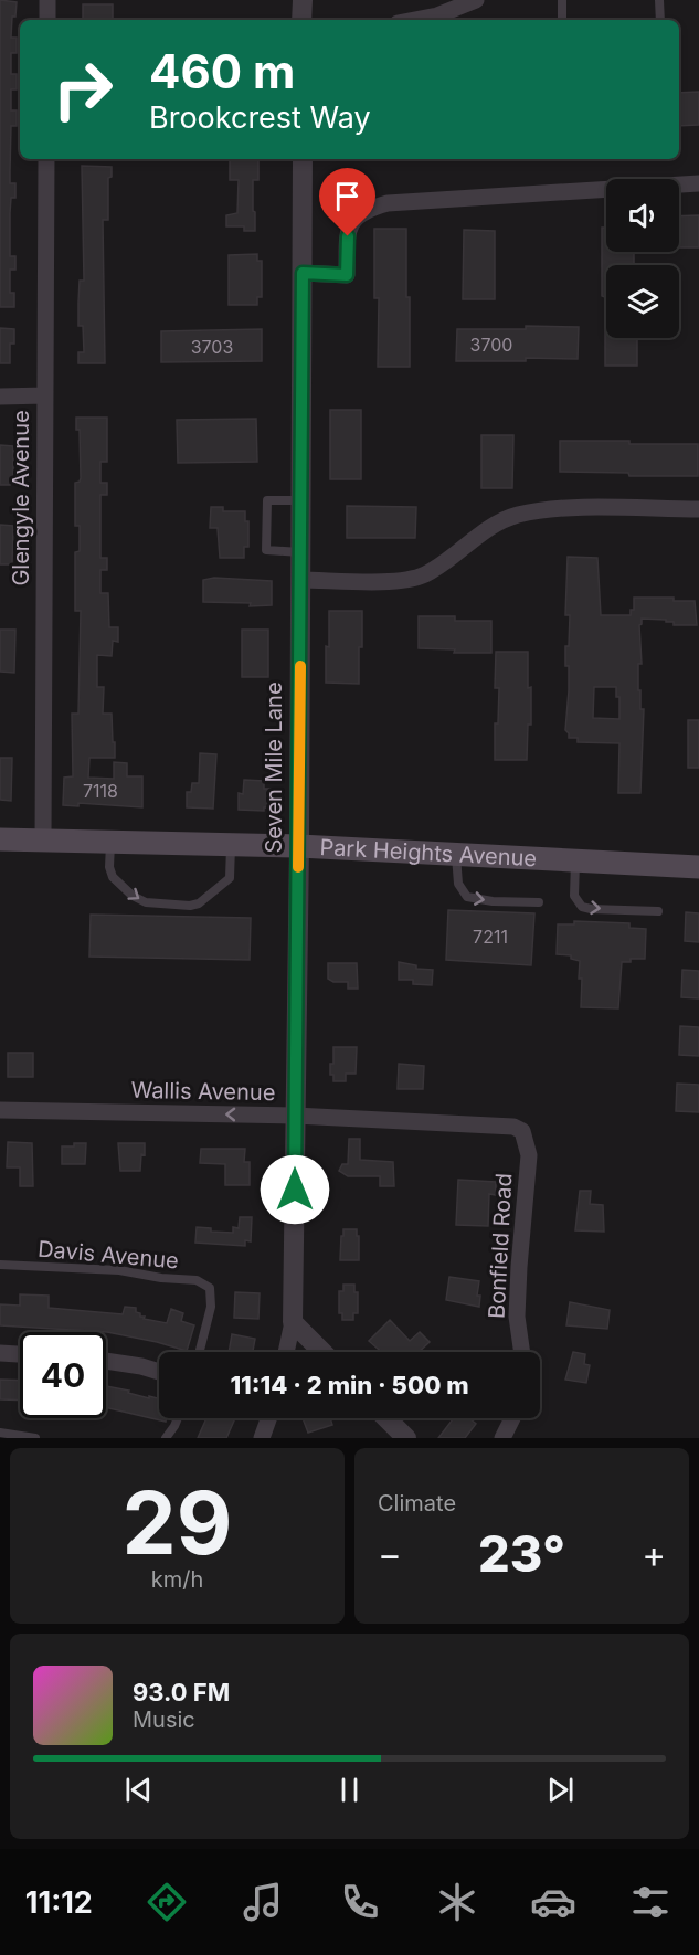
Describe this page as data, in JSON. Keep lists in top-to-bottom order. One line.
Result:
{"streets":{"main road":["Park Heights Avenue"],"street":["Glengyle Avenue","Seven Mile Lane","Wallis Avenue","Bonfield Road"],"lane":["Davis Avenue"]},"crossings":[["Glengyle Avenue","Park Heights Avenue"],["Seven Mile Lane","Park Heights Avenue"],["Seven Mile Lane","Wallis Avenue"],["Wallis Avenue","Bonfield Road"]],"one_way":["Wallis Avenue"],"house_numbers":["3700","3703","7118","7211"],"page":{"turn":["460 m","Brookcrest Way"],"limit":"40","trip":"11:14 · 2 min · 500 m","tile":[["29","km/h"],"Climate"],"heat":["−","23°","+"],"song":["93.0 FM","Music"],"tabs":"11:12"}}
